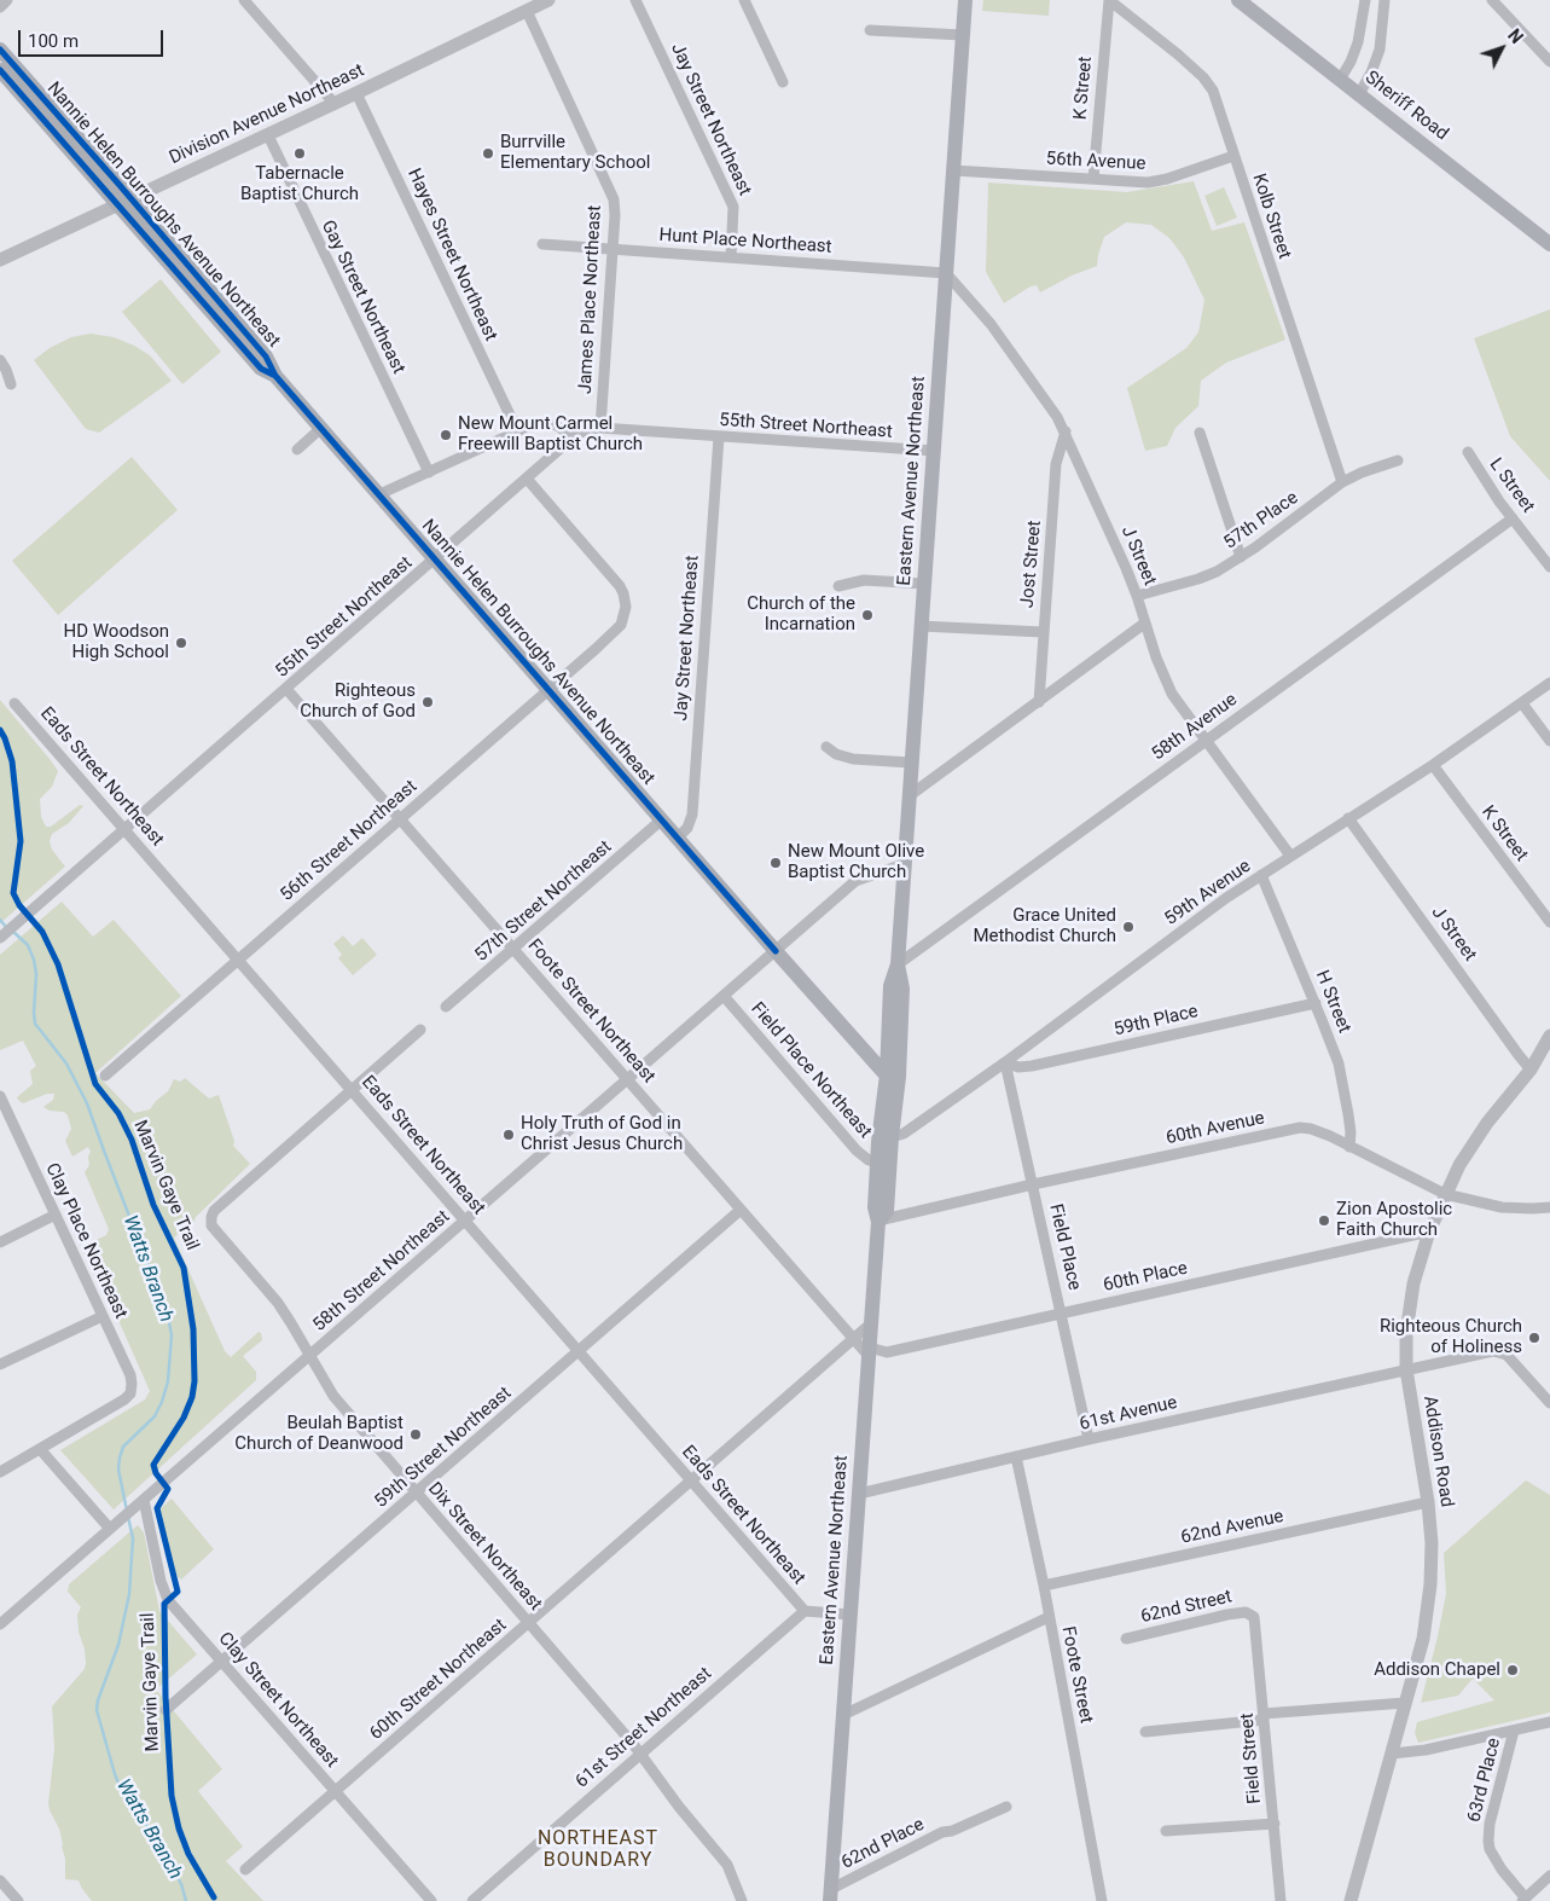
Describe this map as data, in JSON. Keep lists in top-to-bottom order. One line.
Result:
{"streets":{"main road":["Sheriff Road","Nannie Helen Burroughs Avenue Northeast","Eastern Avenue Northeast"],"street":["K Street","Division Avenue Northeast","Jay Street Northeast","56th Avenue","Kolb Street","Hunt Place Northeast","Hayes Street Northeast","Gay Street Northeast","James Place Northeast","55th Street Northeast","L Street","57th Place","J Street","Jost Street","58th Avenue","Eads Street Northeast","56th Street Northeast","59th Avenue","57th Street Northeast","H Street","Foote Street Northeast","59th Place","Field Place Northeast","60th Avenue","Clay Place Northeast","Field Place","58th Street Northeast","60th Place","61st Avenue","59th Street Northeast","Addison Road","62nd Avenue","Dix Street Northeast","62nd Street","Foote Street","60th Street Northeast","Clay Street Northeast","61st Street Northeast","Field Street","63rd Place","62nd Place"],"cycle path":["Marvin Gaye Trail"]},"crossings":[["K Street","56th Avenue"],["K Street","Kolb Street"],["K Street","59th Avenue"],["Division Avenue Northeast","Nannie Helen Burroughs Avenue Northeast"],["Division Avenue Northeast","Hayes Street Northeast"],["Division Avenue Northeast","Gay Street Northeast"],["Division Avenue Northeast","James Place Northeast"],["Jay Street Northeast","Nannie Helen Burroughs Avenue Northeast"],["Jay Street Northeast","Hunt Place Northeast"],["Jay Street Northeast","55th Street Northeast"],["56th Avenue","Kolb Street"],["56th Avenue","Eastern Avenue Northeast"],["Nannie Helen Burroughs Avenue Northeast","55th Street Northeast"],["Nannie Helen Burroughs Avenue Northeast","Eastern Avenue Northeast"],["Nannie Helen Burroughs Avenue Northeast","56th Street Northeast"],["Nannie Helen Burroughs Avenue Northeast","57th Street Northeast"],["Nannie Helen Burroughs Avenue Northeast","58th Street Northeast"],["Kolb Street","57th Place"],["Hunt Place Northeast","James Place Northeast"],["Hunt Place Northeast","Eastern Avenue Northeast"],["Hunt Place Northeast","J Street"],["James Place Northeast","55th Street Northeast"],["55th Street Northeast","Eastern Avenue Northeast"],["55th Street Northeast","Eads Street Northeast"],["55th Street Northeast","56th Street Northeast"],["55th Street Northeast","Foote Street Northeast"],["Eastern Avenue Northeast","J Street"],["Eastern Avenue Northeast","58th Avenue"],["Eastern Avenue Northeast","59th Avenue"],["Eastern Avenue Northeast","Foote Street Northeast"],["Eastern Avenue Northeast","Field Place Northeast"],["Eastern Avenue Northeast","60th Avenue"],["Eastern Avenue Northeast","58th Street Northeast"],["Eastern Avenue Northeast","60th Place"],["Eastern Avenue Northeast","61st Avenue"],["Eastern Avenue Northeast","60th Street Northeast"],["Eastern Avenue Northeast","62nd Place"],["L Street","58th Avenue"],["57th Place","J Street"],["J Street","Jost Street"],["J Street","58th Avenue"],["J Street","59th Avenue"],["J Street","Addison Road"],["Eads Street Northeast","56th Street Northeast"],["Eads Street Northeast","58th Street Northeast"],["Eads Street Northeast","59th Street Northeast"],["Eads Street Northeast","Dix Street Northeast"],["Eads Street Northeast","60th Street Northeast"],["Eads Street Northeast","61st Street Northeast"],["56th Street Northeast","Foote Street Northeast"],["59th Avenue","H Street"],["59th Avenue","59th Place"],["59th Avenue","Field Place"],["57th Street Northeast","Foote Street Northeast"],["H Street","59th Place"],["H Street","60th Avenue"],["Foote Street Northeast","58th Street Northeast"],["Foote Street Northeast","60th Place"],["Foote Street Northeast","59th Street Northeast"],["Foote Street Northeast","60th Street Northeast"],["59th Place","Field Place"],["Field Place Northeast","58th Street Northeast"],["60th Avenue","Field Place"],["60th Avenue","Addison Road"],["Field Place","60th Place"],["Field Place","61st Avenue"],["58th Street Northeast","Dix Street Northeast"],["58th Street Northeast","Clay Street Northeast"],["60th Place","Addison Road"],["61st Avenue","Addison Road"],["61st Avenue","Foote Street"],["59th Street Northeast","Dix Street Northeast"],["59th Street Northeast","Clay Street Northeast"],["Addison Road","62nd Avenue"],["62nd Avenue","Foote Street"],["Dix Street Northeast","60th Street Northeast"],["Dix Street Northeast","61st Street Northeast"],["62nd Street","Field Street"],["60th Street Northeast","Clay Street Northeast"]],"districts":["NORTHEAST BOUNDARY"],"water":["Watts Branch"],"places":["Tabernacle Baptist Church","Burrville Elementary School","New Mount Carmel Freewill Baptist Church","Church of the Incarnation","HD Woodson High School","Righteous Church of God","New Mount Olive Baptist Church","Grace United Methodist Church","Holy Truth of God in Christ Jesus Church","Zion Apostolic Faith Church","Righteous Church of Holiness","Beulah Baptist Church of Deanwood","Addison Chapel"],"scale_bar":"100 m","north":"top right"}
